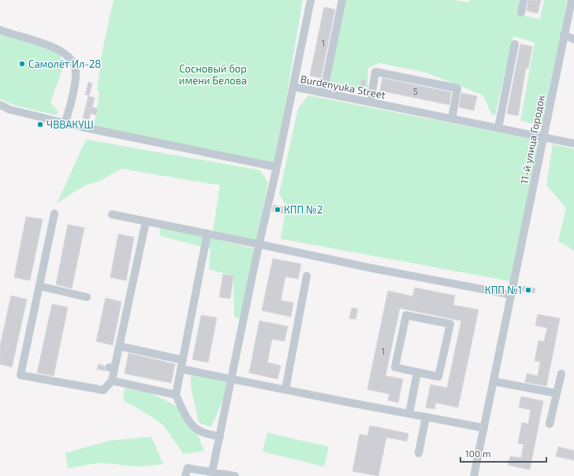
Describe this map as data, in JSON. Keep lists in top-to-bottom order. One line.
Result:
{"streets":{"street":["Burdenyuka Street","11-й улица Городок"]},"crossings":[["Burdenyuka Street","11-й улица Городок"]],"parks":["Сосновый бор имени Белова"],"places":["Самолёт Ил-28","ЧВВАКУШ","КПП №2","КПП №1"],"house_numbers":["1","5","1"],"scale_bar":"100 m"}
